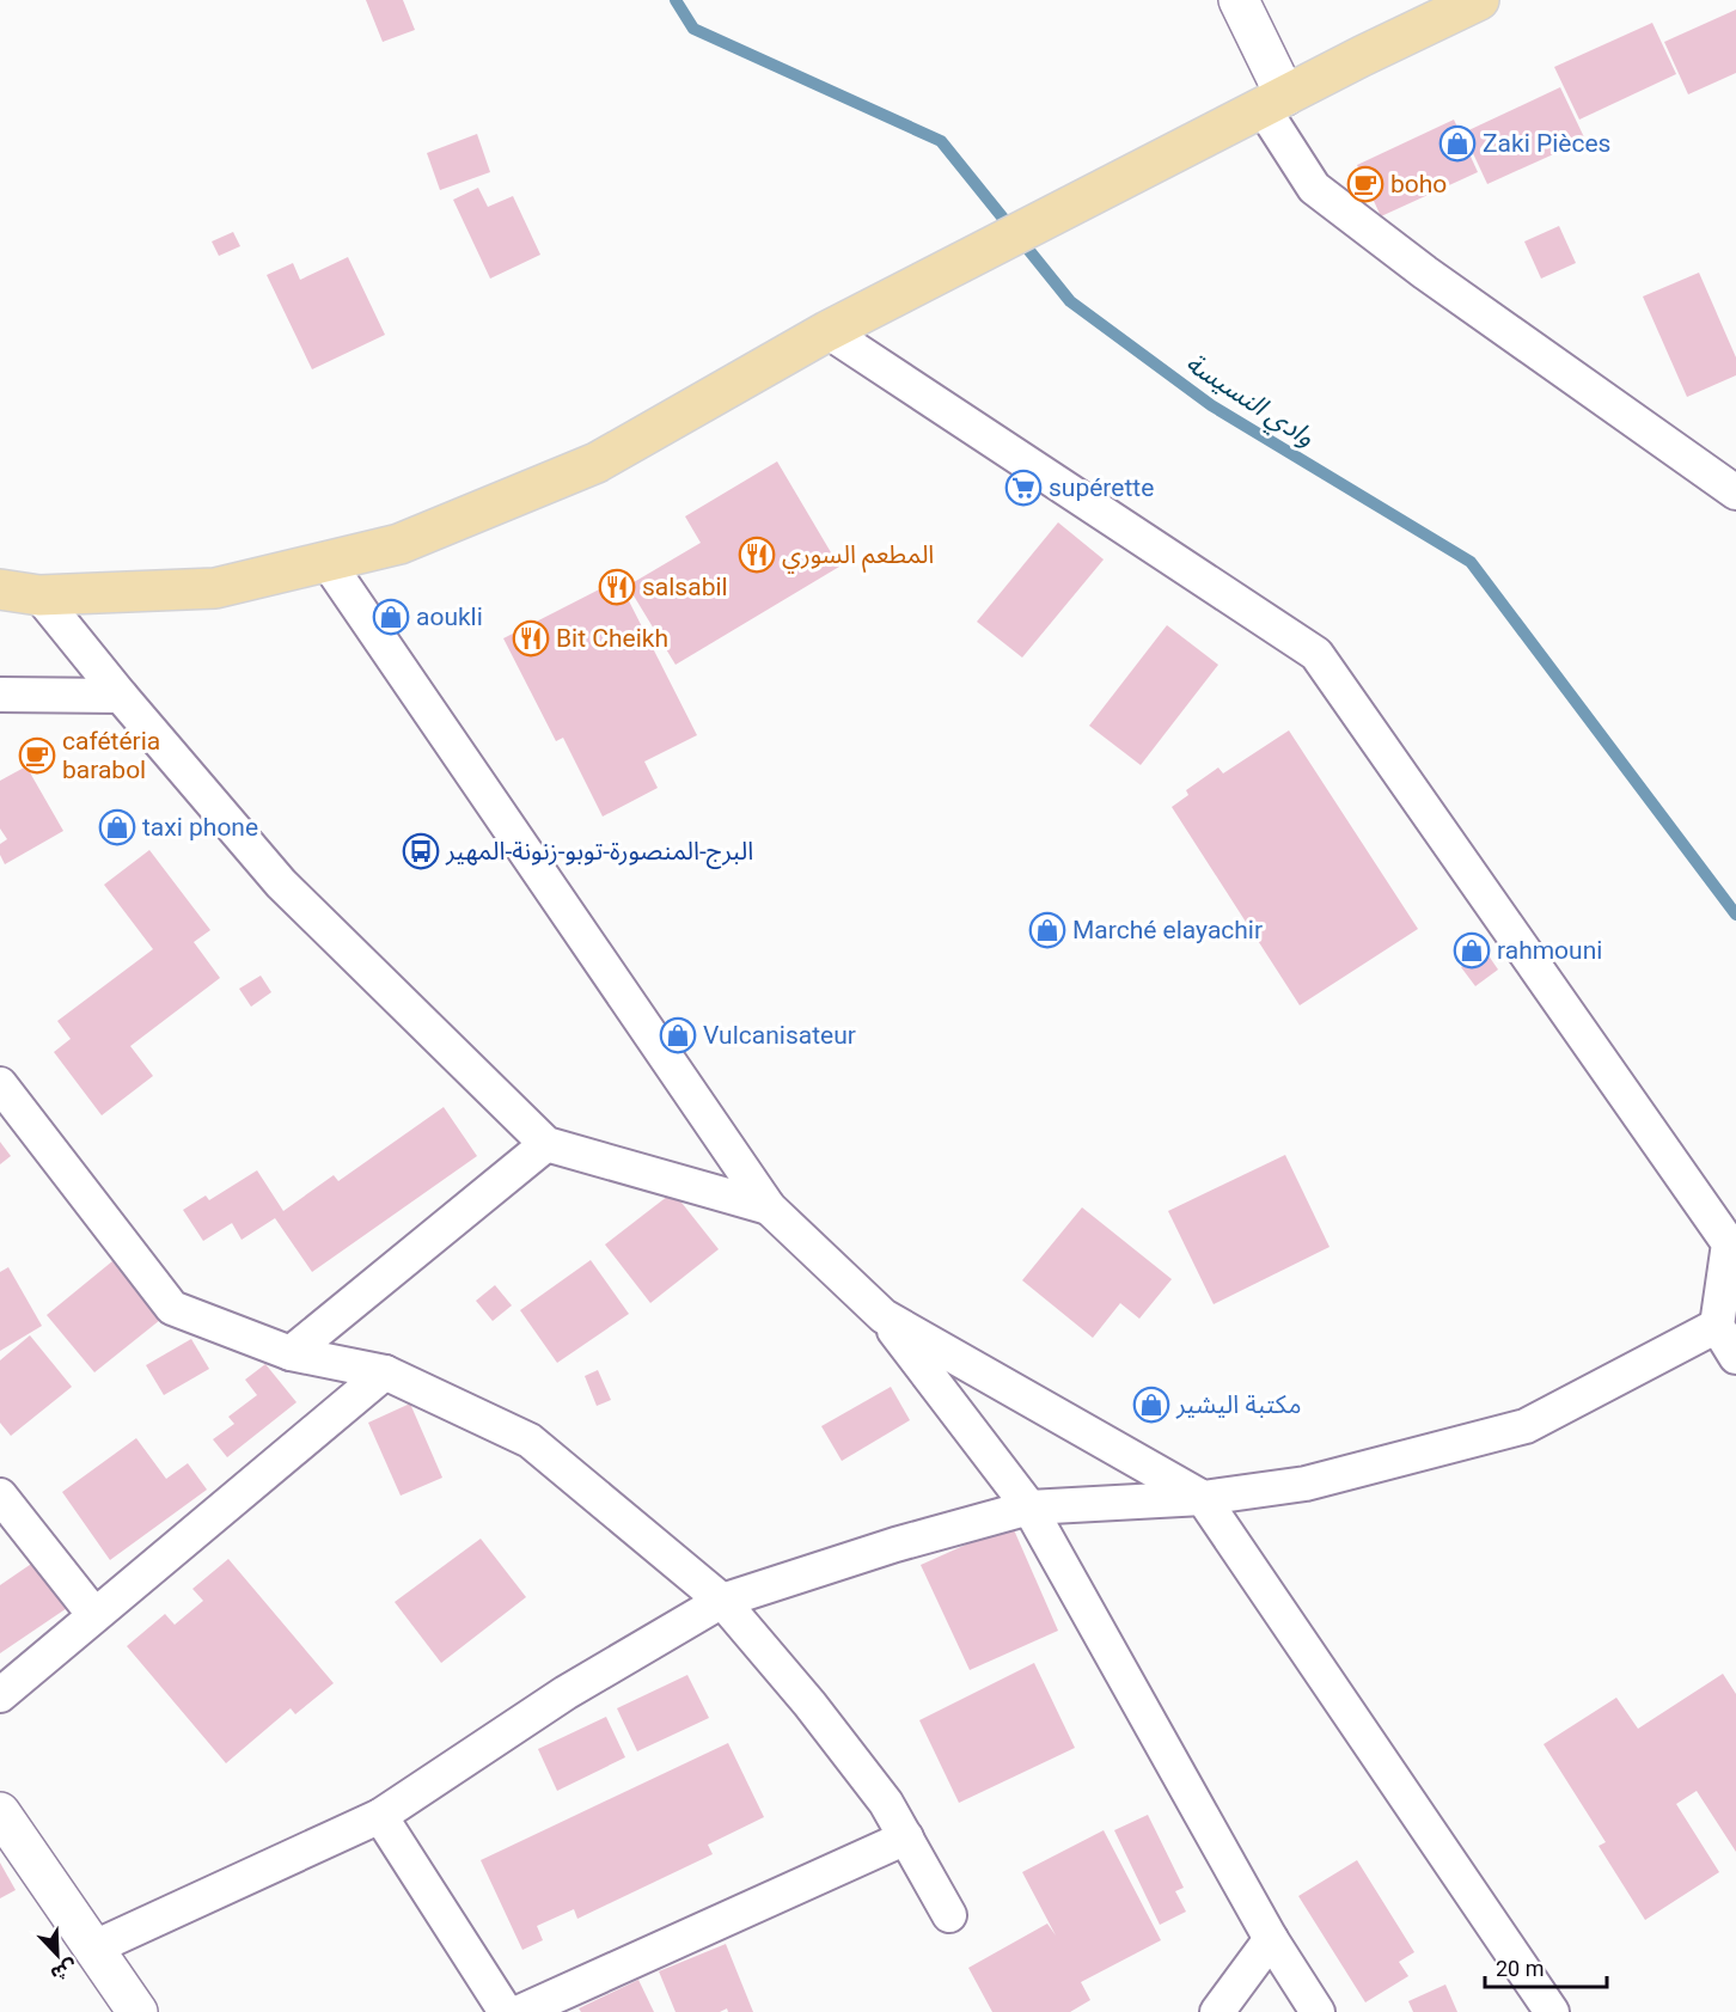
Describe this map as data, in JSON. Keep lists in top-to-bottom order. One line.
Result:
{"water":["وادي النسيسة"],"places":{"shop":["Zaki Pièces","aoukli","taxi phone","Marché elayachir","rahmouni","Vulcanisateur","مكتبة اليشير"],"cafe":["boho","cafétéria barabol"],"supermarket":["supérette"],"restaurant":["المطعم السوري","salsabil","Bit Cheikh"],"bus stop":["البرج-المنصورة-توبو-زنونة-المهير"]},"scale_bar":"20 m","north":"bottom right"}
